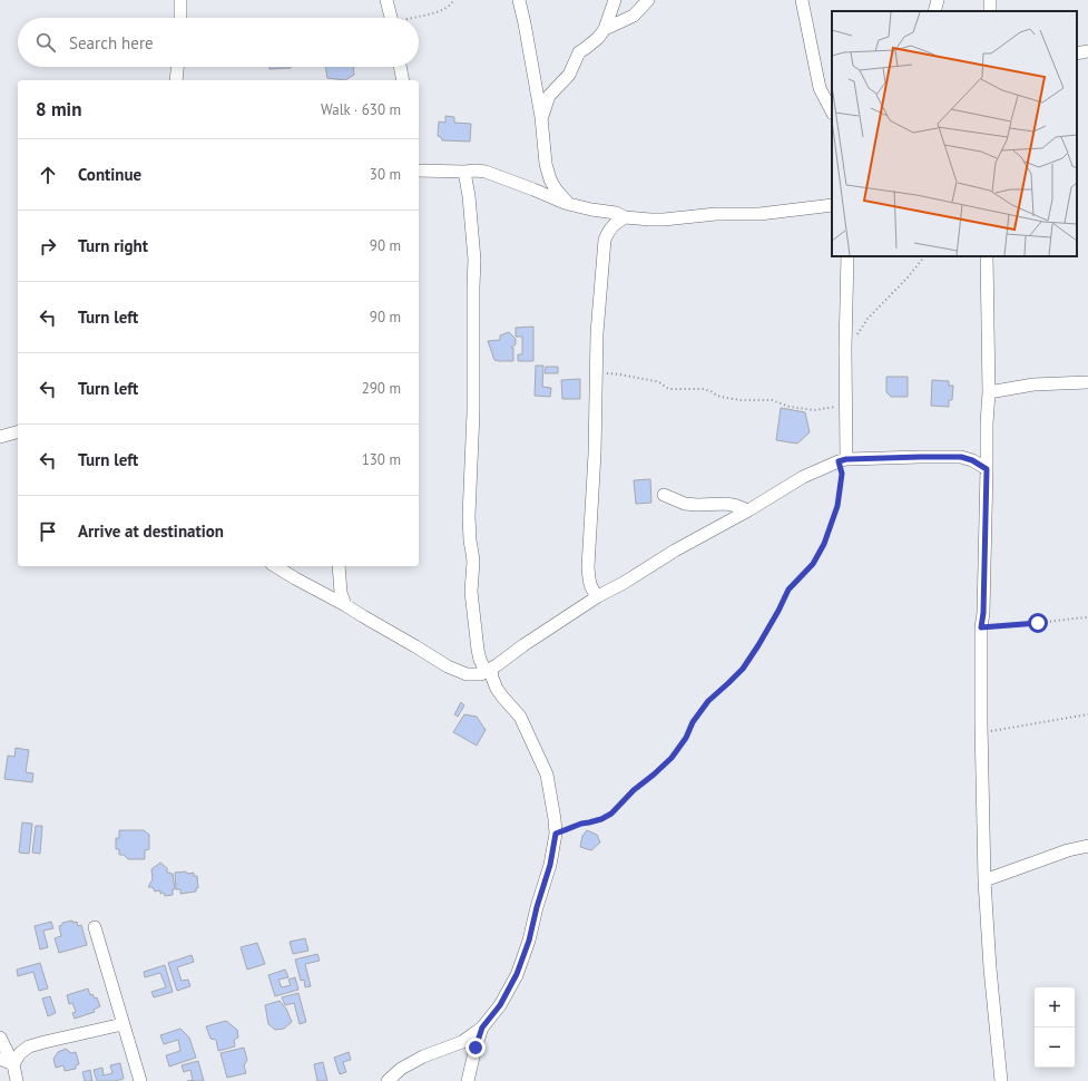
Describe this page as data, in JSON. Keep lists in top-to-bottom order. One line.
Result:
{"page":{"search":"Search here","heading":["8 min","Walk · 630 m"],"list":[["Continue","30 m"],["Turn right","90 m"],["Turn left","90 m"],["Turn left","290 m"],["Turn left","130 m"],"Arrive at destination"],"map_buttons":["+","−"]}}
